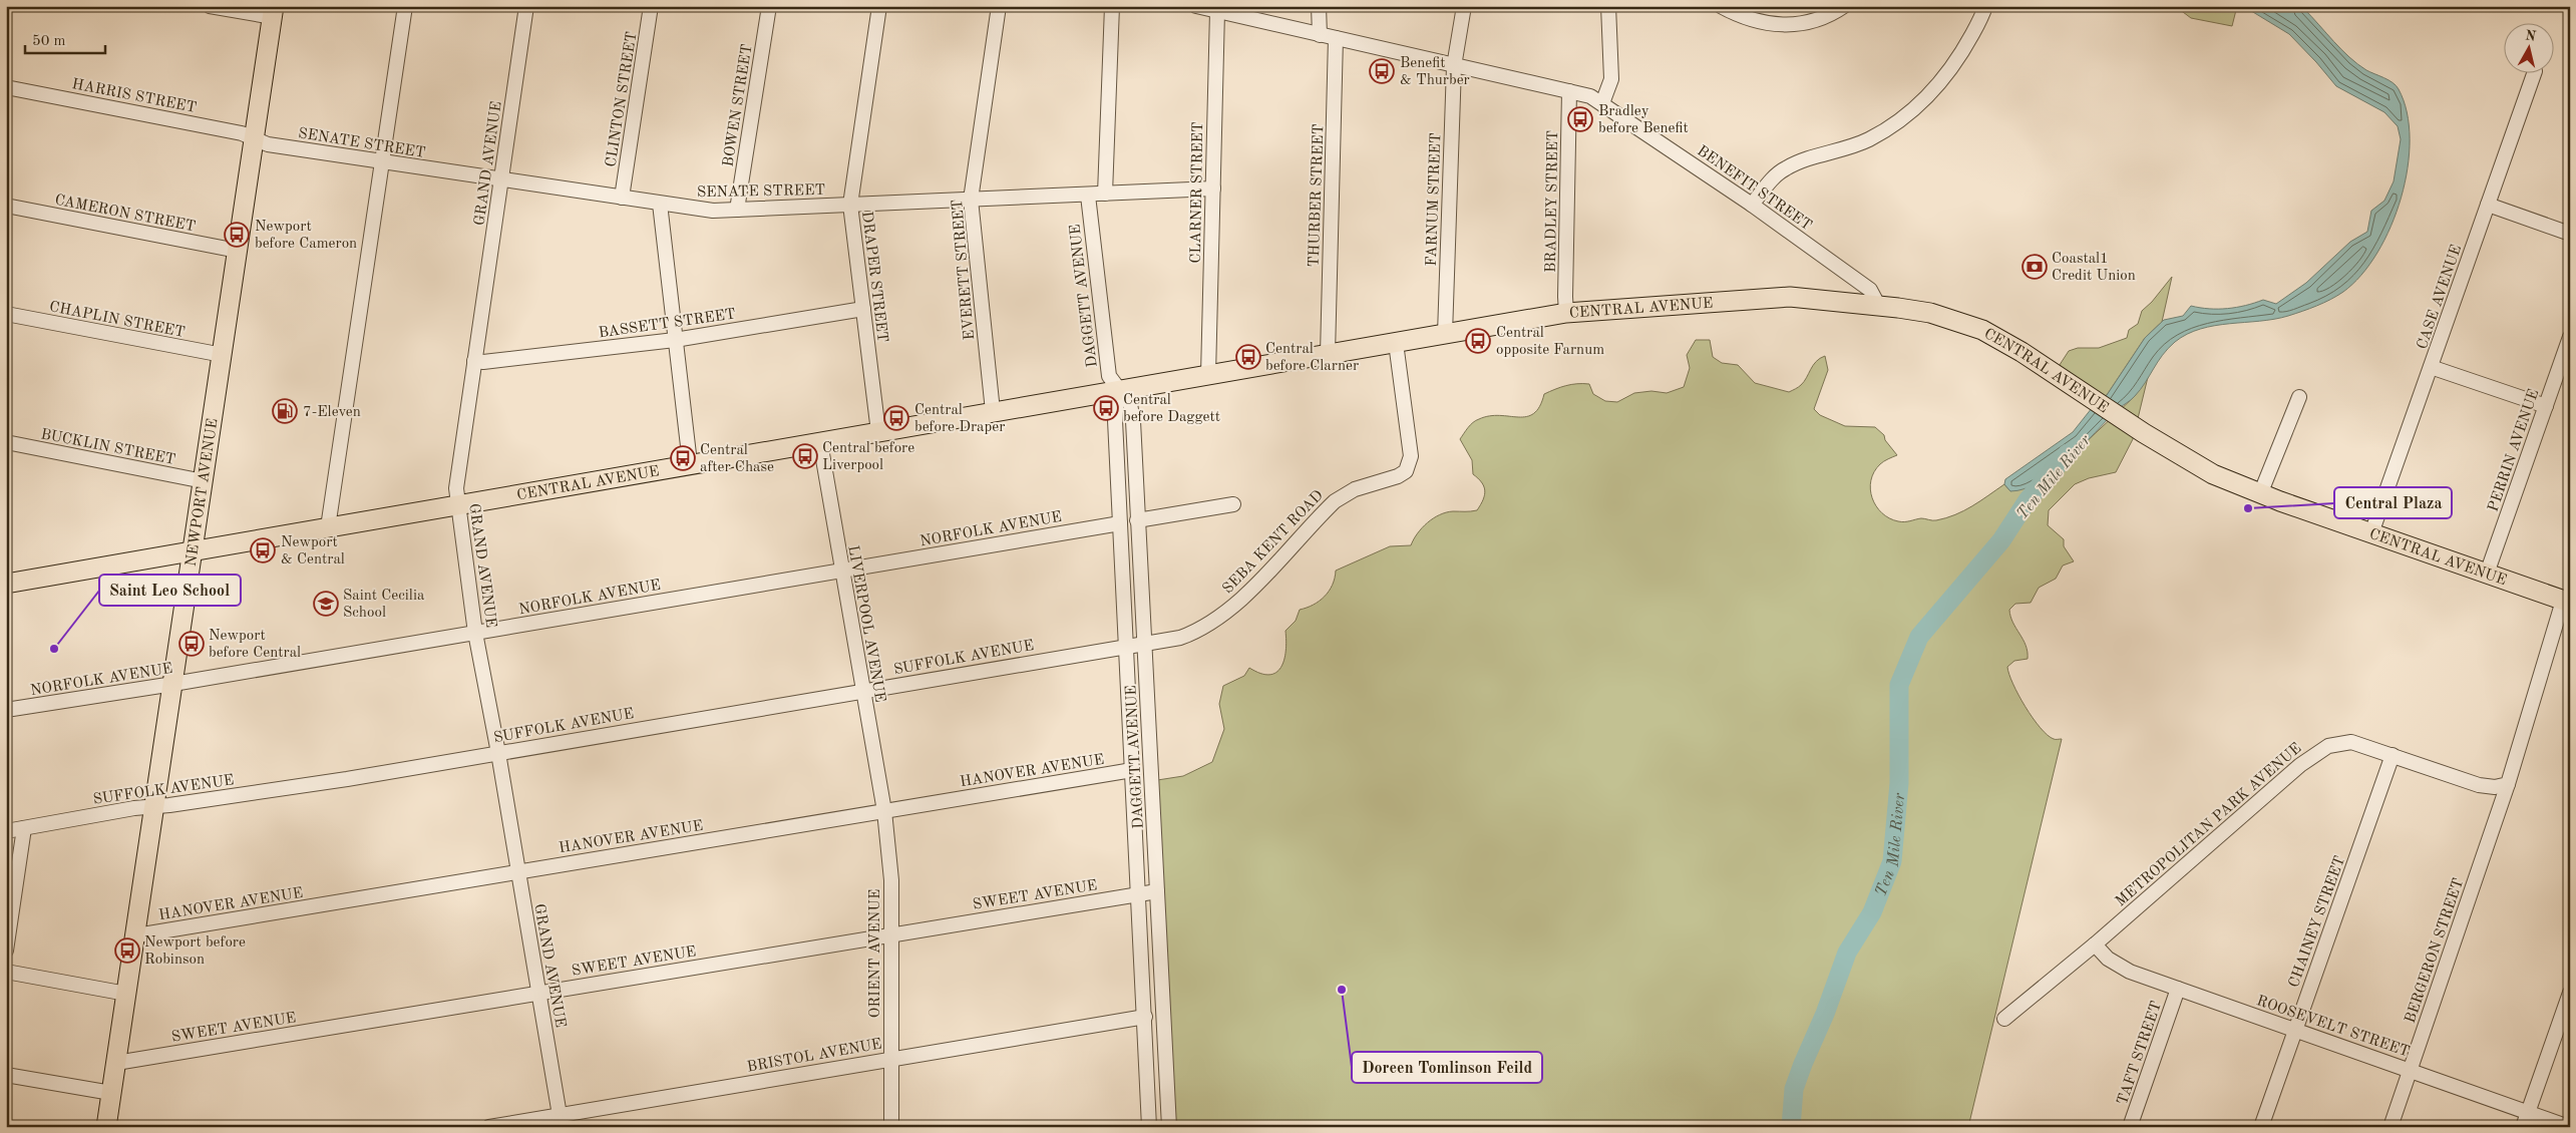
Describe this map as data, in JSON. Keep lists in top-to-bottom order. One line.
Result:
{"streets":{"main road":["CENTRAL AVENUE","NEWPORT AVENUE"],"street":["HARRIS STREET","CLINTON STREET","BOWEN STREET","SENATE STREET","GRAND AVENUE","BENEFIT STREET","CLARNER STREET","THURBER STREET","FARNUM STREET","BRADLEY STREET","CAMERON STREET","EVERETT STREET","DRAPER STREET","DAGGETT AVENUE","CASE AVENUE","CHAPLIN STREET","BASSETT STREET","BUCKLIN STREET","PERRIN AVENUE","NORFOLK AVENUE","SEBA KENT ROAD","LIVERPOOL AVENUE","SUFFOLK AVENUE","HANOVER AVENUE","METROPOLITAN PARK AVENUE","SWEET AVENUE","CHAINEY STREET","BERGERON STREET","ORIENT AVENUE","ROOSEVELT STREET","TAFT STREET","BRISTOL AVENUE"]},"crossings":[["HARRIS STREET","SENATE STREET"],["HARRIS STREET","NEWPORT AVENUE"],["CLINTON STREET","SENATE STREET"],["BOWEN STREET","SENATE STREET"],["SENATE STREET","GRAND AVENUE"],["SENATE STREET","CLARNER STREET"],["SENATE STREET","EVERETT STREET"],["SENATE STREET","DRAPER STREET"],["SENATE STREET","DAGGETT AVENUE"],["SENATE STREET","NEWPORT AVENUE"],["GRAND AVENUE","CENTRAL AVENUE"],["GRAND AVENUE","BASSETT STREET"],["GRAND AVENUE","NORFOLK AVENUE"],["GRAND AVENUE","SUFFOLK AVENUE"],["GRAND AVENUE","HANOVER AVENUE"],["GRAND AVENUE","SWEET AVENUE"],["GRAND AVENUE","BRISTOL AVENUE"],["BENEFIT STREET","CLARNER STREET"],["BENEFIT STREET","THURBER STREET"],["BENEFIT STREET","FARNUM STREET"],["BENEFIT STREET","BRADLEY STREET"],["BENEFIT STREET","CENTRAL AVENUE"],["CLARNER STREET","CENTRAL AVENUE"],["THURBER STREET","CENTRAL AVENUE"],["FARNUM STREET","CENTRAL AVENUE"],["BRADLEY STREET","CENTRAL AVENUE"],["CAMERON STREET","NEWPORT AVENUE"],["EVERETT STREET","CENTRAL AVENUE"],["DRAPER STREET","CENTRAL AVENUE"],["DRAPER STREET","BASSETT STREET"],["DAGGETT AVENUE","CENTRAL AVENUE"],["DAGGETT AVENUE","NORFOLK AVENUE"],["DAGGETT AVENUE","SEBA KENT ROAD"],["DAGGETT AVENUE","SUFFOLK AVENUE"],["DAGGETT AVENUE","HANOVER AVENUE"],["DAGGETT AVENUE","SWEET AVENUE"],["DAGGETT AVENUE","BRISTOL AVENUE"],["CASE AVENUE","CENTRAL AVENUE"],["CENTRAL AVENUE","PERRIN AVENUE"],["CENTRAL AVENUE","NEWPORT AVENUE"],["CENTRAL AVENUE","SEBA KENT ROAD"],["CENTRAL AVENUE","LIVERPOOL AVENUE"],["CHAPLIN STREET","NEWPORT AVENUE"],["BUCKLIN STREET","NEWPORT AVENUE"],["NEWPORT AVENUE","NORFOLK AVENUE"],["NEWPORT AVENUE","SUFFOLK AVENUE"],["NEWPORT AVENUE","HANOVER AVENUE"],["NEWPORT AVENUE","SWEET AVENUE"],["NORFOLK AVENUE","LIVERPOOL AVENUE"],["SEBA KENT ROAD","SUFFOLK AVENUE"],["LIVERPOOL AVENUE","SUFFOLK AVENUE"],["LIVERPOOL AVENUE","HANOVER AVENUE"],["LIVERPOOL AVENUE","ORIENT AVENUE"],["HANOVER AVENUE","ORIENT AVENUE"],["METROPOLITAN PARK AVENUE","CHAINEY STREET"],["METROPOLITAN PARK AVENUE","BERGERON STREET"],["METROPOLITAN PARK AVENUE","ROOSEVELT STREET"],["SWEET AVENUE","ORIENT AVENUE"],["CHAINEY STREET","ROOSEVELT STREET"],["BERGERON STREET","ROOSEVELT STREET"],["ORIENT AVENUE","BRISTOL AVENUE"],["ROOSEVELT STREET","TAFT STREET"]],"water":["Ten Mile River"],"places":{"bus stop":["Benefit & Thurber","Bradley before Benefit","Newport before Cameron","Central opposite Farnum","Central before Clarner","Central before Daggett","Central before Draper","Central before Liverpool","Central after Chase","Newport & Central","Newport before Central","Newport before Robinson"],"bank":["Coastal1 Credit Union"],"fuel station":["7-Eleven"],"other":["Central Plaza","Saint Leo School","Doreen Tomlinson Feild"],"school or university":["Saint Cecilia School"]},"scale_bar":"50 m","north":"top"}
